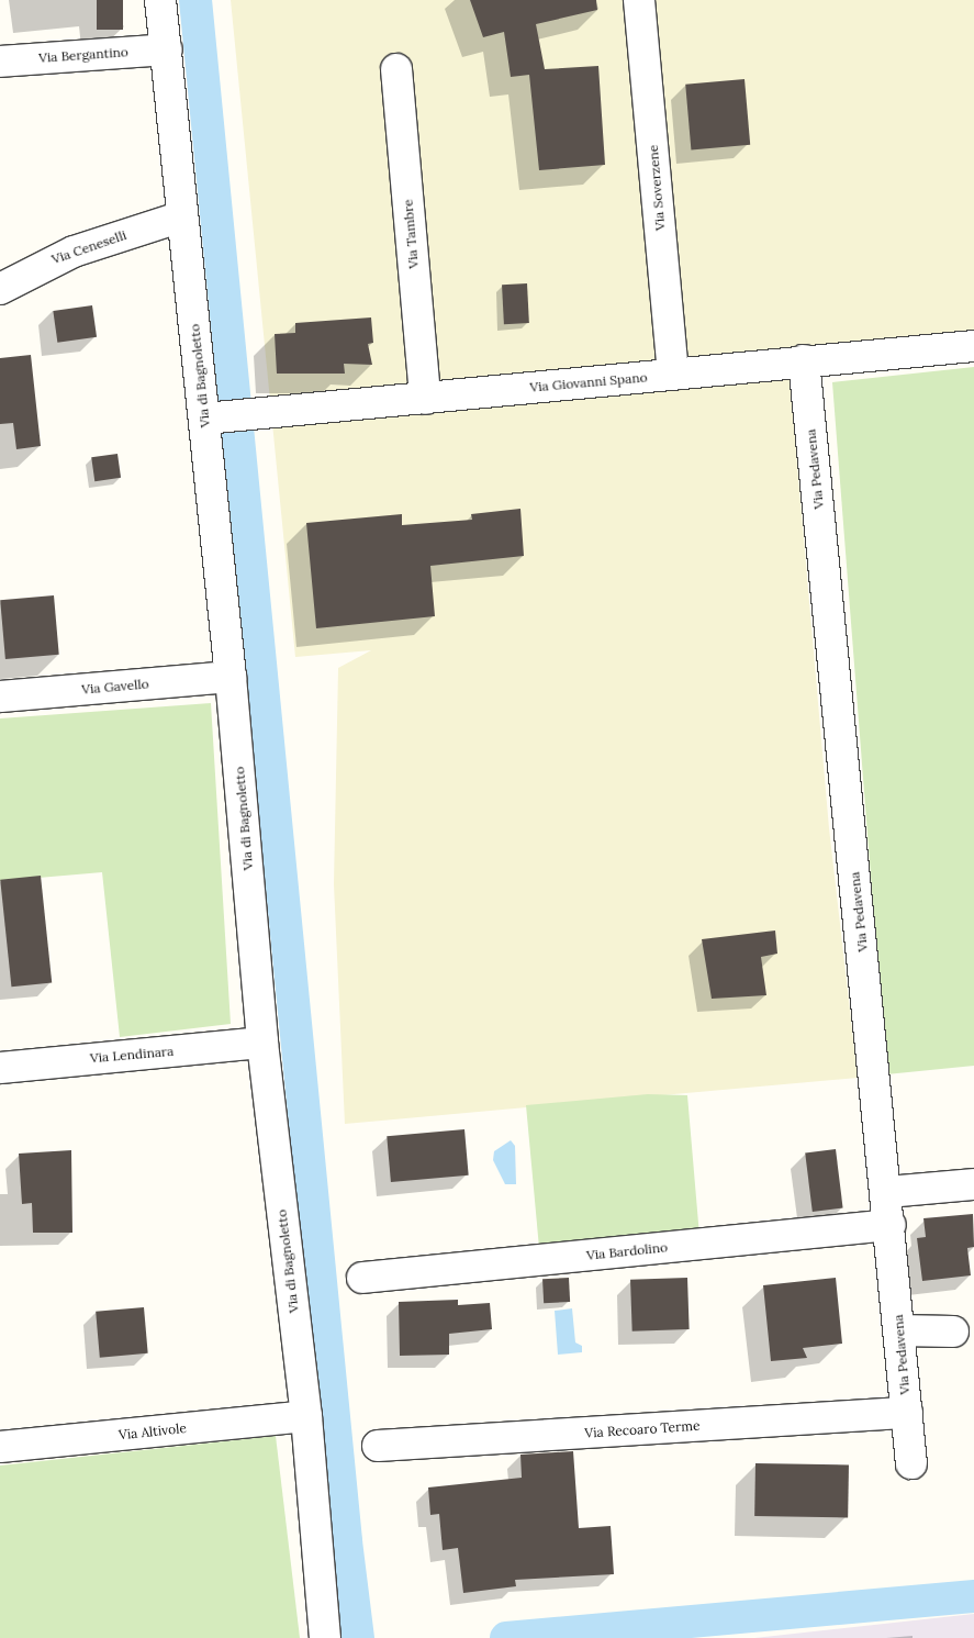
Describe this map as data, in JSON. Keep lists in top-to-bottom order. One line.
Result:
{"streets":{"street":["Via Bergantino","Via Soverzene","Via Tambre","Via Ceneselli","Via di Bagnoletto","Via Giovanni Spano","Via Pedavena","Via Gavello","Via Lendinara","Via Bardolino","Via Recoaro Terme","Via Altivole"]},"crossings":[["Via Bergantino","Via di Bagnoletto"],["Via Soverzene","Via Giovanni Spano"],["Via Tambre","Via Giovanni Spano"],["Via Ceneselli","Via di Bagnoletto"],["Via di Bagnoletto","Via Giovanni Spano"],["Via di Bagnoletto","Via Gavello"],["Via di Bagnoletto","Via Lendinara"],["Via di Bagnoletto","Via Altivole"],["Via Giovanni Spano","Via Pedavena"],["Via Pedavena","Via Bardolino"],["Via Pedavena","Via Recoaro Terme"]]}
